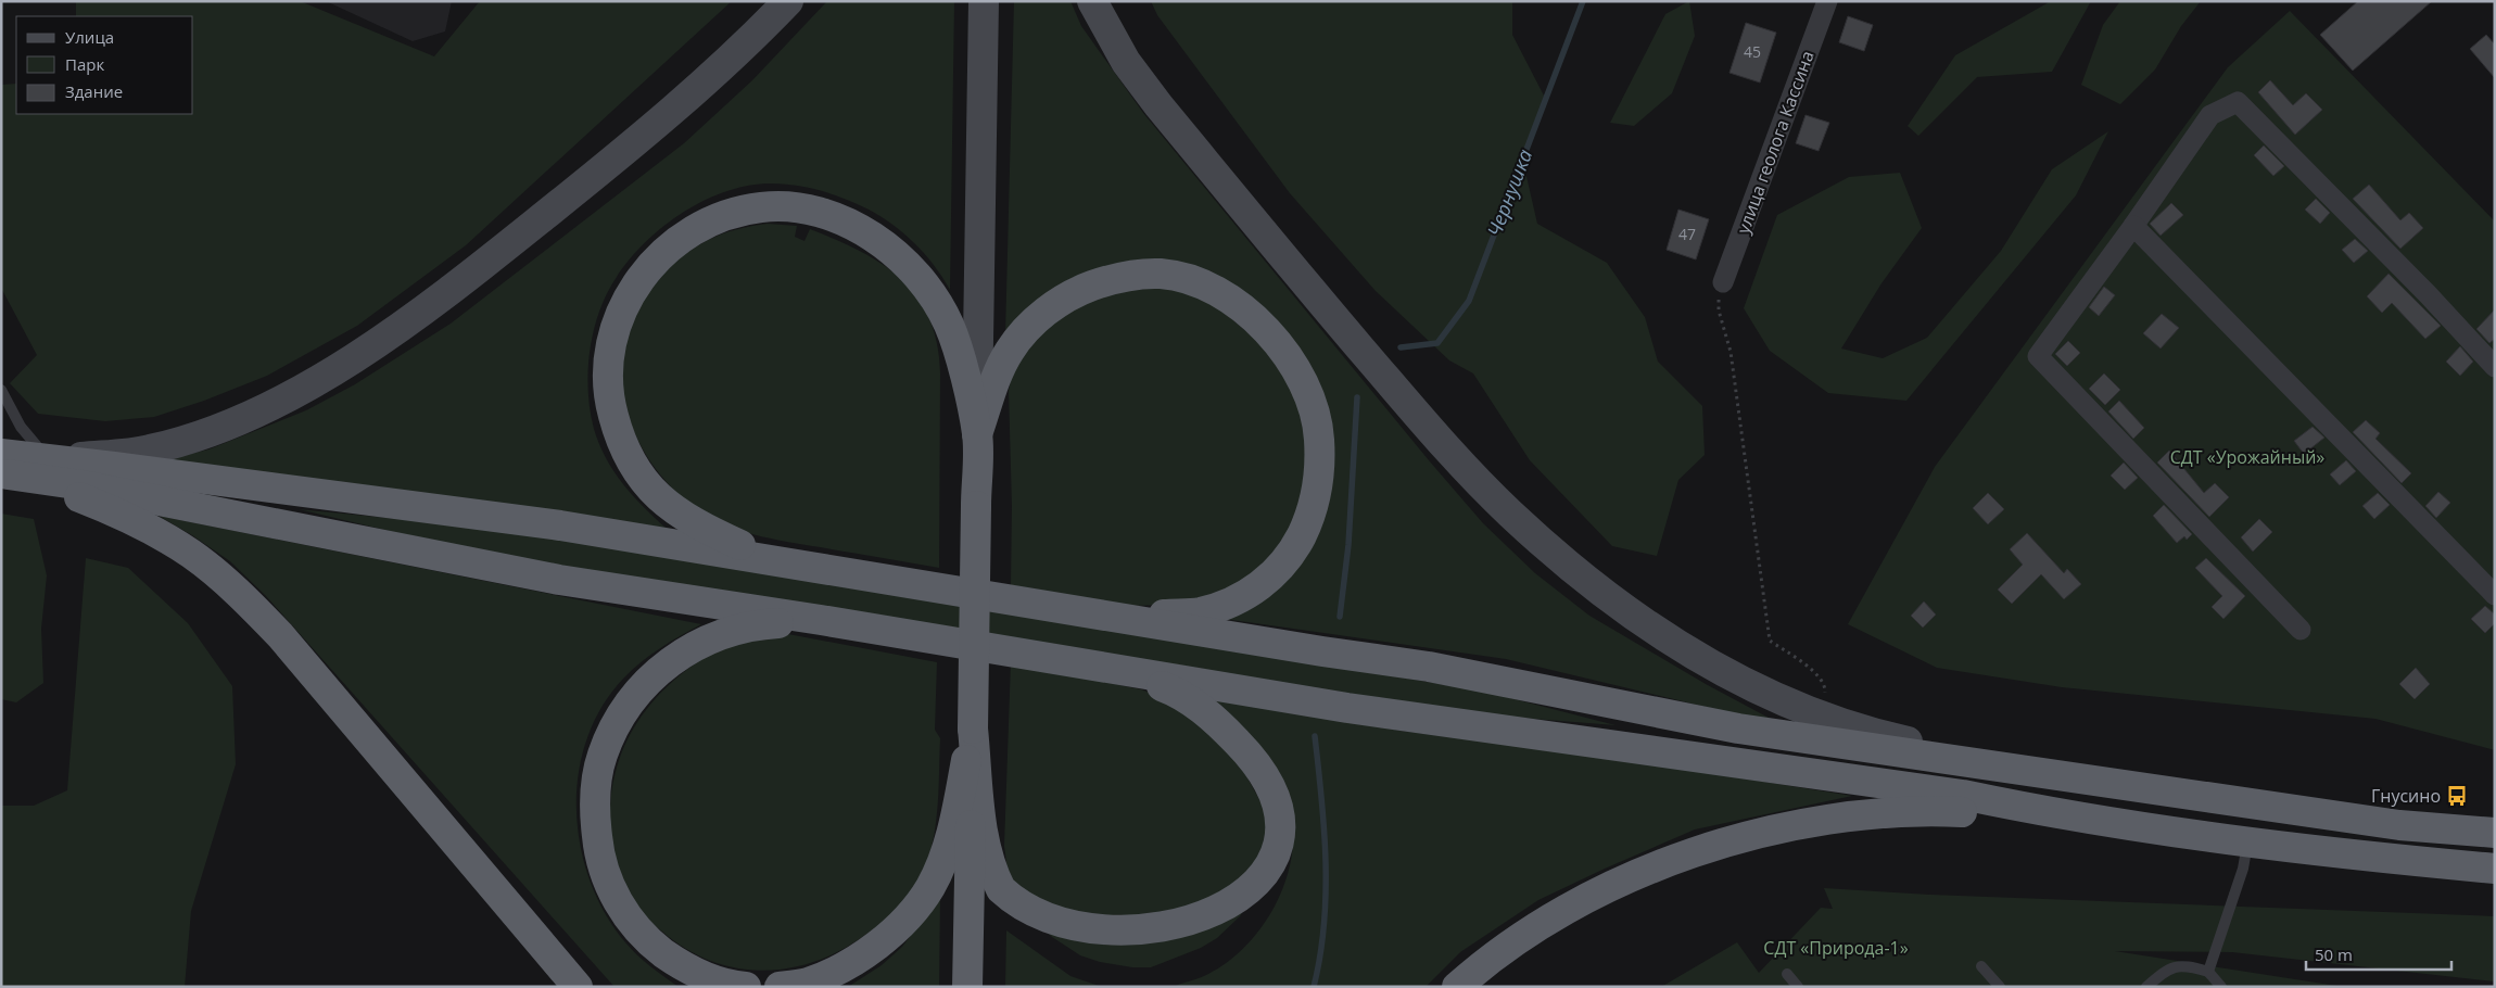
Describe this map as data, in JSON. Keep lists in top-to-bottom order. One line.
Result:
{"streets":{"street":["улица геолога Кассина"]},"water":["Чернушка"],"parks":["СДТ «Урожайный»","СДТ «Природа-1»"],"places":{"bus stop":["Гнусино"]},"house_numbers":["45","47"],"legend":["Улица","Парк","Здание"],"scale_bar":"50 m"}
